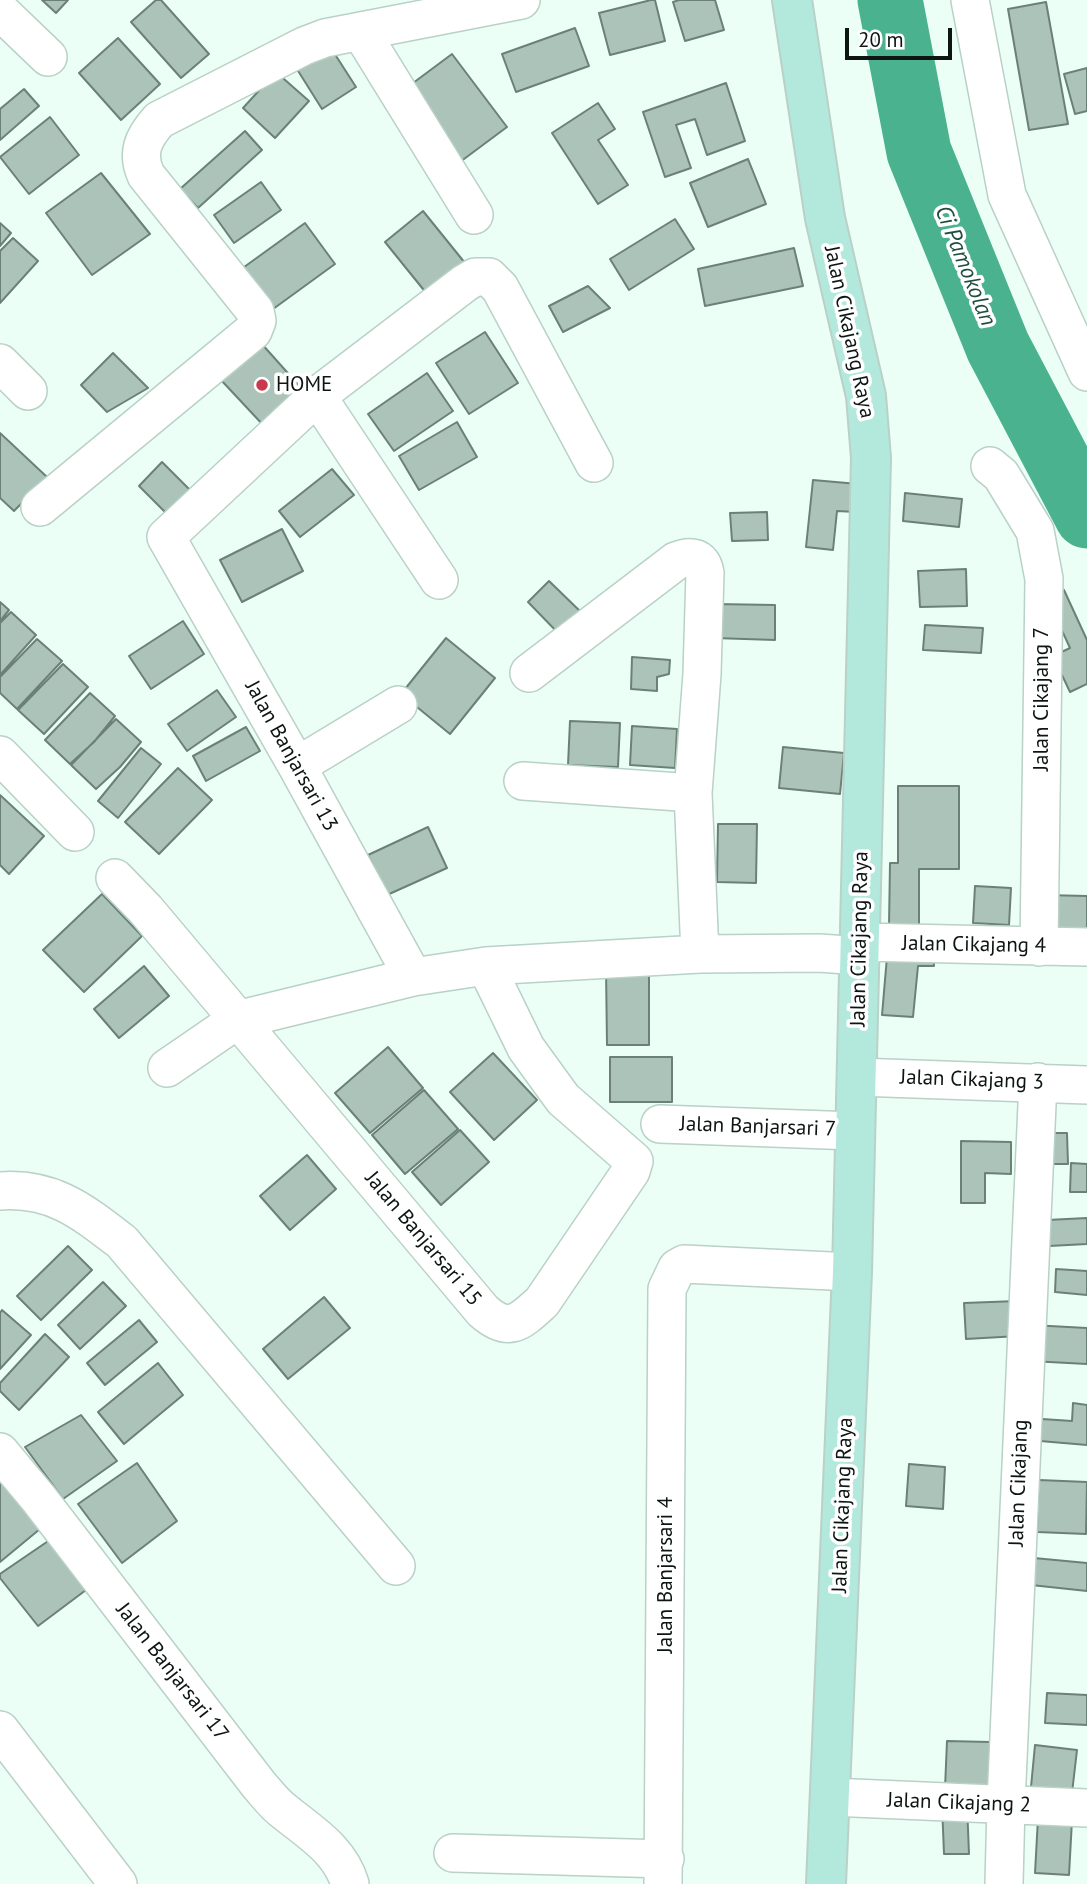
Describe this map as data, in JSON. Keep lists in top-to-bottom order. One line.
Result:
{"streets":{"main road":["Jalan Cikajang Raya"],"street":["Jalan Cikajang 7","Jalan Banjarsari 13","Jalan Cikajang 4","Jalan Cikajang 3","Jalan Banjarsari 7","Jalan Banjarsari 15","Jalan Cikajang","Jalan Banjarsari 4","Jalan Banjarsari 17","Jalan Cikajang 2"]},"crossings":[["Jalan Cikajang Raya","Jalan Cikajang 4"],["Jalan Cikajang Raya","Jalan Cikajang 3"],["Jalan Cikajang Raya","Jalan Banjarsari 7"],["Jalan Cikajang Raya","Jalan Banjarsari 4"],["Jalan Cikajang Raya","Jalan Cikajang 2"],["Jalan Cikajang 7","Jalan Cikajang 4"],["Jalan Banjarsari 13","Jalan Cikajang 4"],["Jalan Cikajang 4","Jalan Banjarsari 15"],["Jalan Cikajang 3","Jalan Cikajang"],["Jalan Cikajang","Jalan Cikajang 2"]],"water":["Ci Pamokolan"],"places":["HOME"],"scale_bar":"20 m"}
